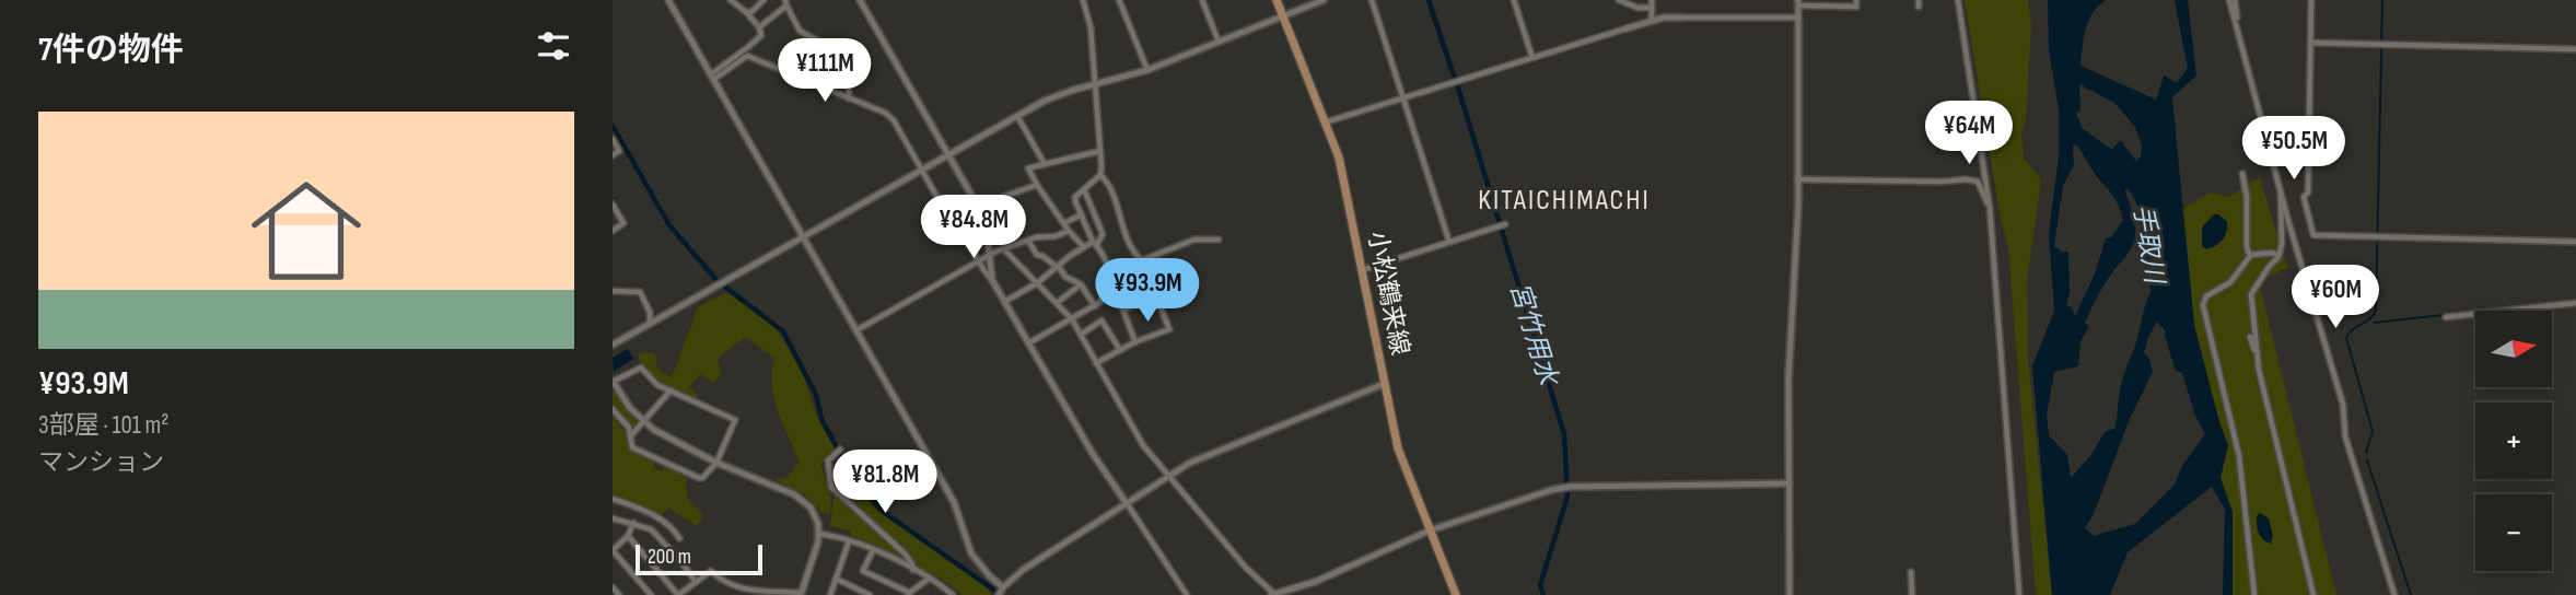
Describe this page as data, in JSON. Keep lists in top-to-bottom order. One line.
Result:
{"streets":{"main road":["小松鶴来線"]},"districts":["KITAICHIMACHI"],"water":["手取川","宮竹用水"],"scale_bar":"200 m","north":"right","page":{"heading":"7件の物件","price":["¥111M","¥64M","¥50.5M","¥84.8M","¥93.9M","¥60M","¥81.8M"],"list":[{"name":"¥93.9M","note":"3部屋 · 101 m² · マンション"}],"map_buttons":["+","−"],"scale":"200 m"}}
